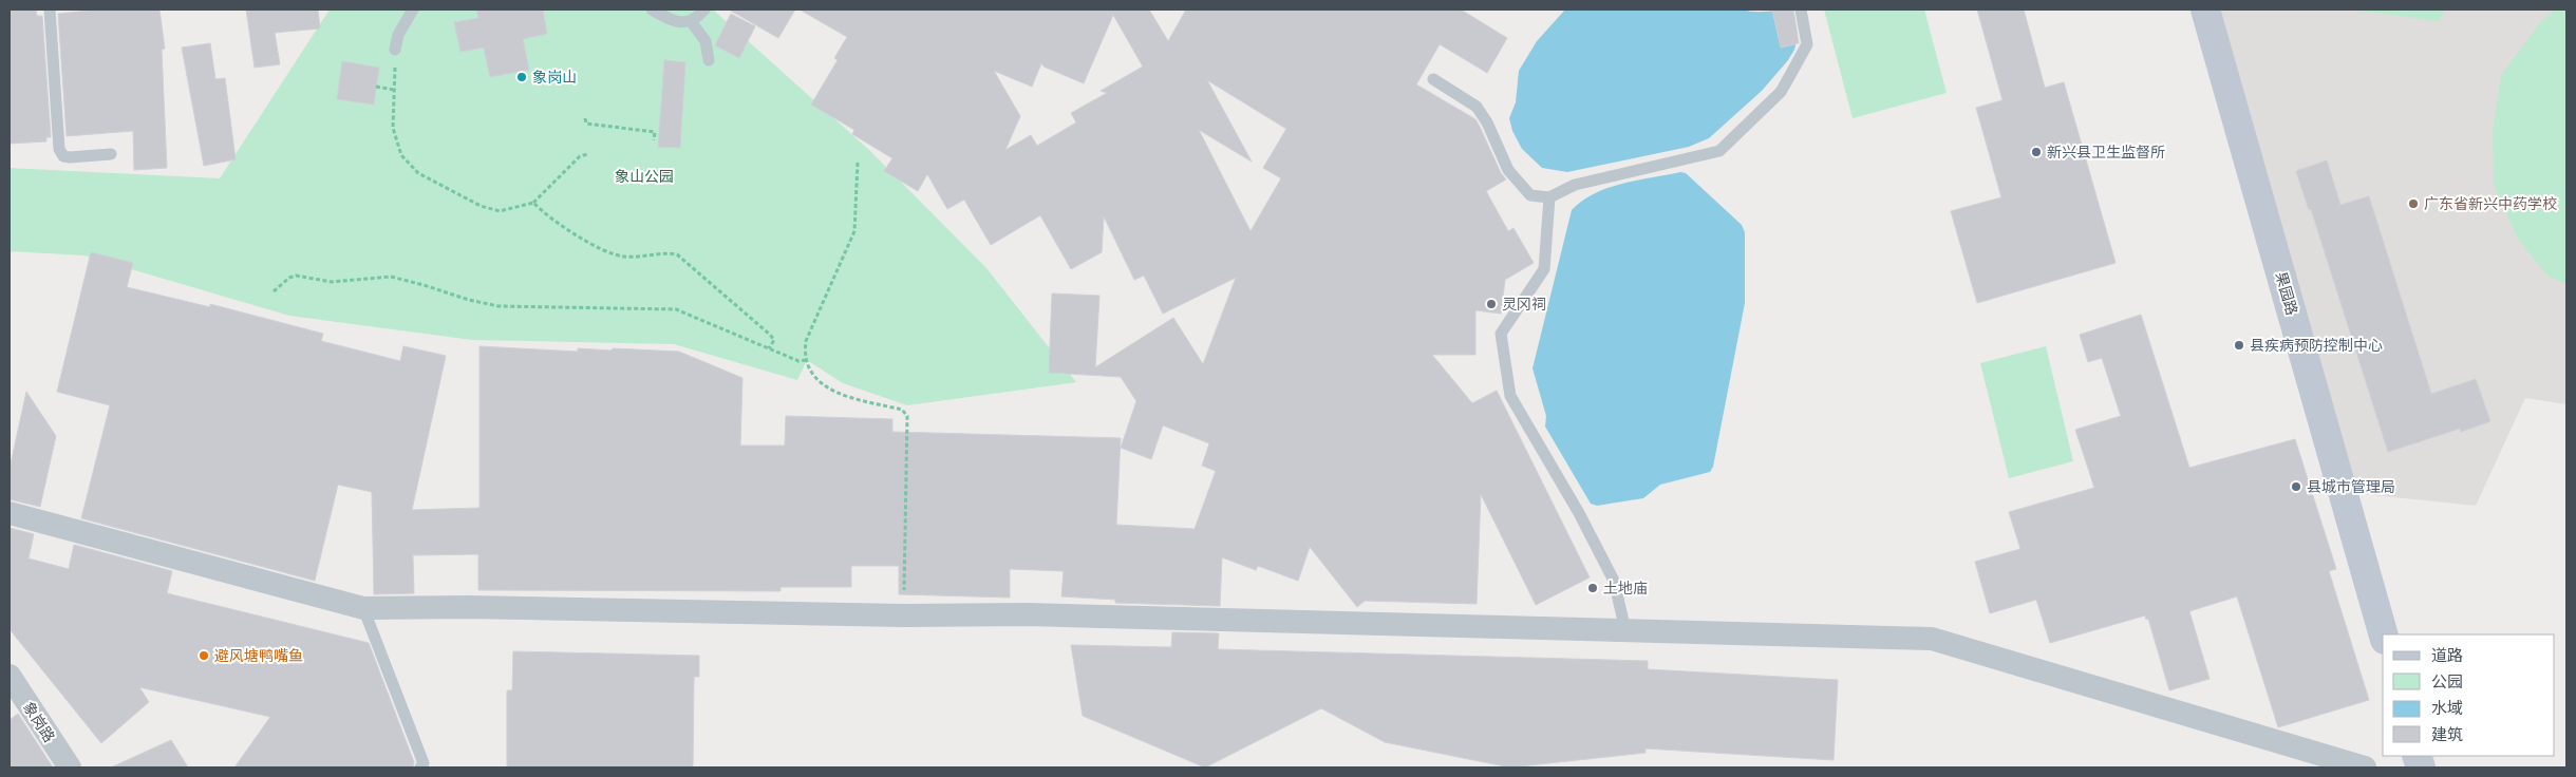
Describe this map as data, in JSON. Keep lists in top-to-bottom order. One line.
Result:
{"streets":{"street":["果园路","象岗路"]},"parks":["象山公园"],"places":["象岗山","新兴县卫生监督所","广东省新兴中药学校","灵冈祠","县疾病预防控制中心","县城市管理局","土地庙","避风塘鸭嘴鱼"],"legend":["道路","公园","水域","建筑"]}
